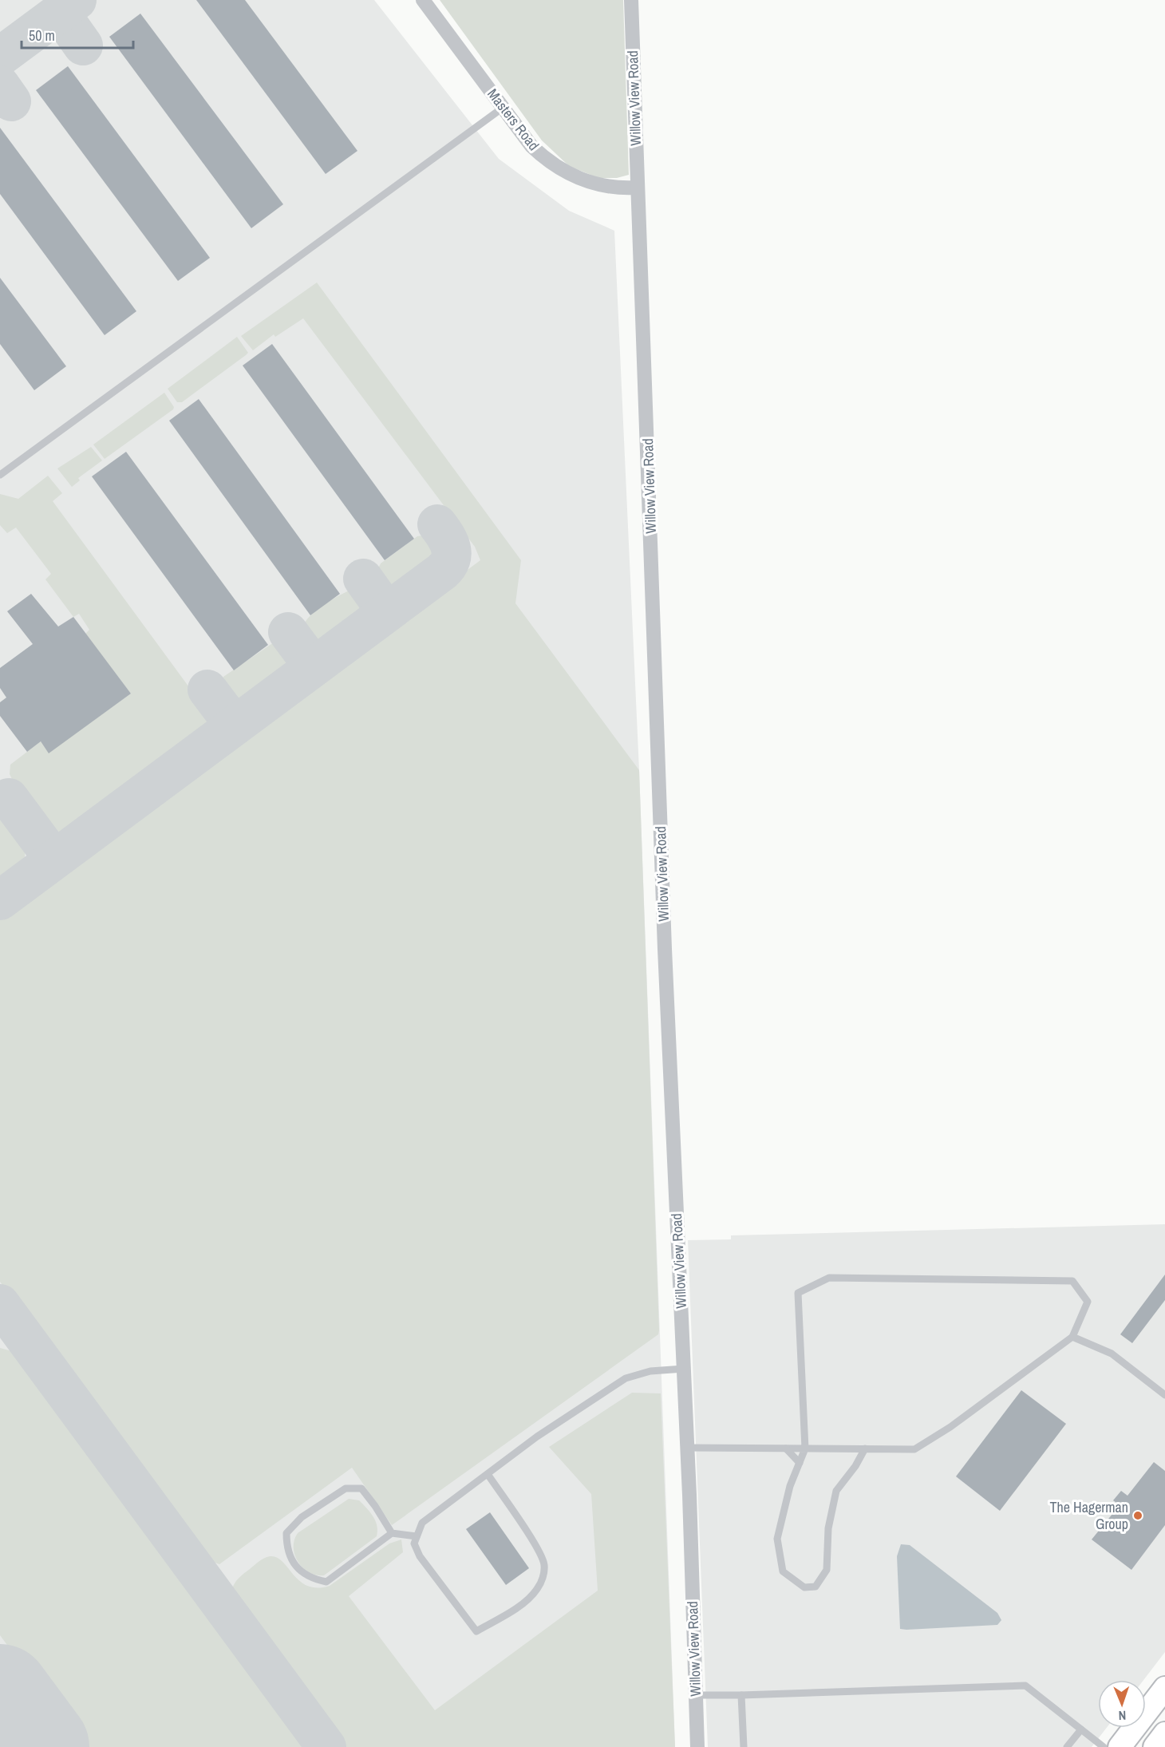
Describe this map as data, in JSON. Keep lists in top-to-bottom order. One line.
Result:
{"streets":{"street":["Willow View Road","Masters Road"]},"crossings":[["Willow View Road","Masters Road"]],"places":["The Hagerman Group"],"scale_bar":"50 m","north":"bottom"}
